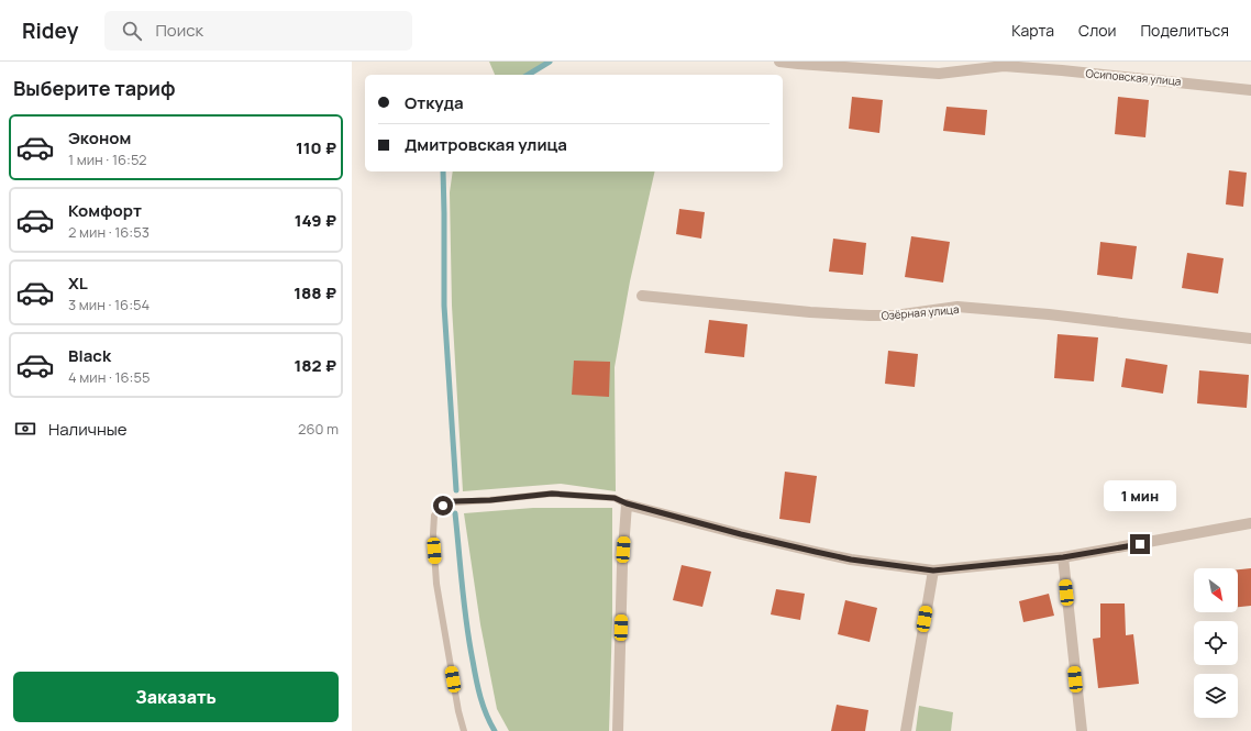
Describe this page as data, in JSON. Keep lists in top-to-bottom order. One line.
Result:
{"streets":{"street":["Осиповская улица","Озёрная улица"]},"north":"bottom right","page":{"header":"Ridey","search":"Поиск","nav":["Карта","Слои","Поделиться"],"heading":"Выберите тариф","banner":["Откуда","Дмитровская улица"],"list":[{"name":"Эконом","note":"1 мин · 16:52","value":"110 ₽"},{"name":"Комфорт","note":"2 мин · 16:53","value":"149 ₽"},{"name":"XL","note":"3 мин · 16:54","value":"188 ₽"},{"name":"Black","note":"4 мин · 16:55","value":"182 ₽"}],"pay":["Наличные","260 m"],"bubble":"1 мин","buttons":"Заказать"}}
